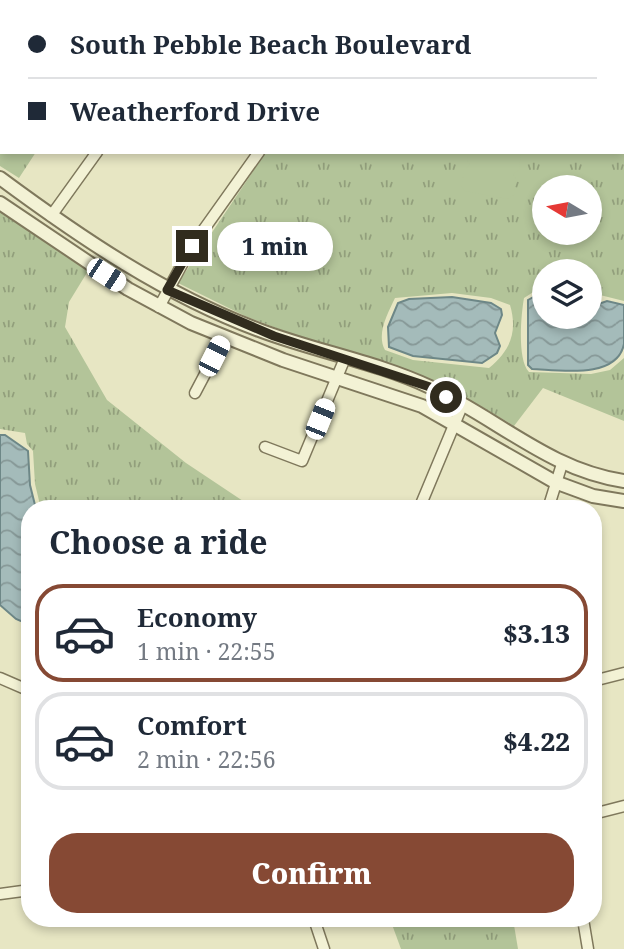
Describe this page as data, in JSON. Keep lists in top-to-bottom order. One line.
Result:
{"north":"left","page":{"banner":["South Pebble Beach Boulevard","Weatherford Drive"],"bubble":"1 min","heading":"Choose a ride","list":[{"name":"Economy","note":"1 min · 22:55","value":"$3.13"},{"name":"Comfort","note":"2 min · 22:56","value":"$4.22"}],"buttons":"Confirm"}}
